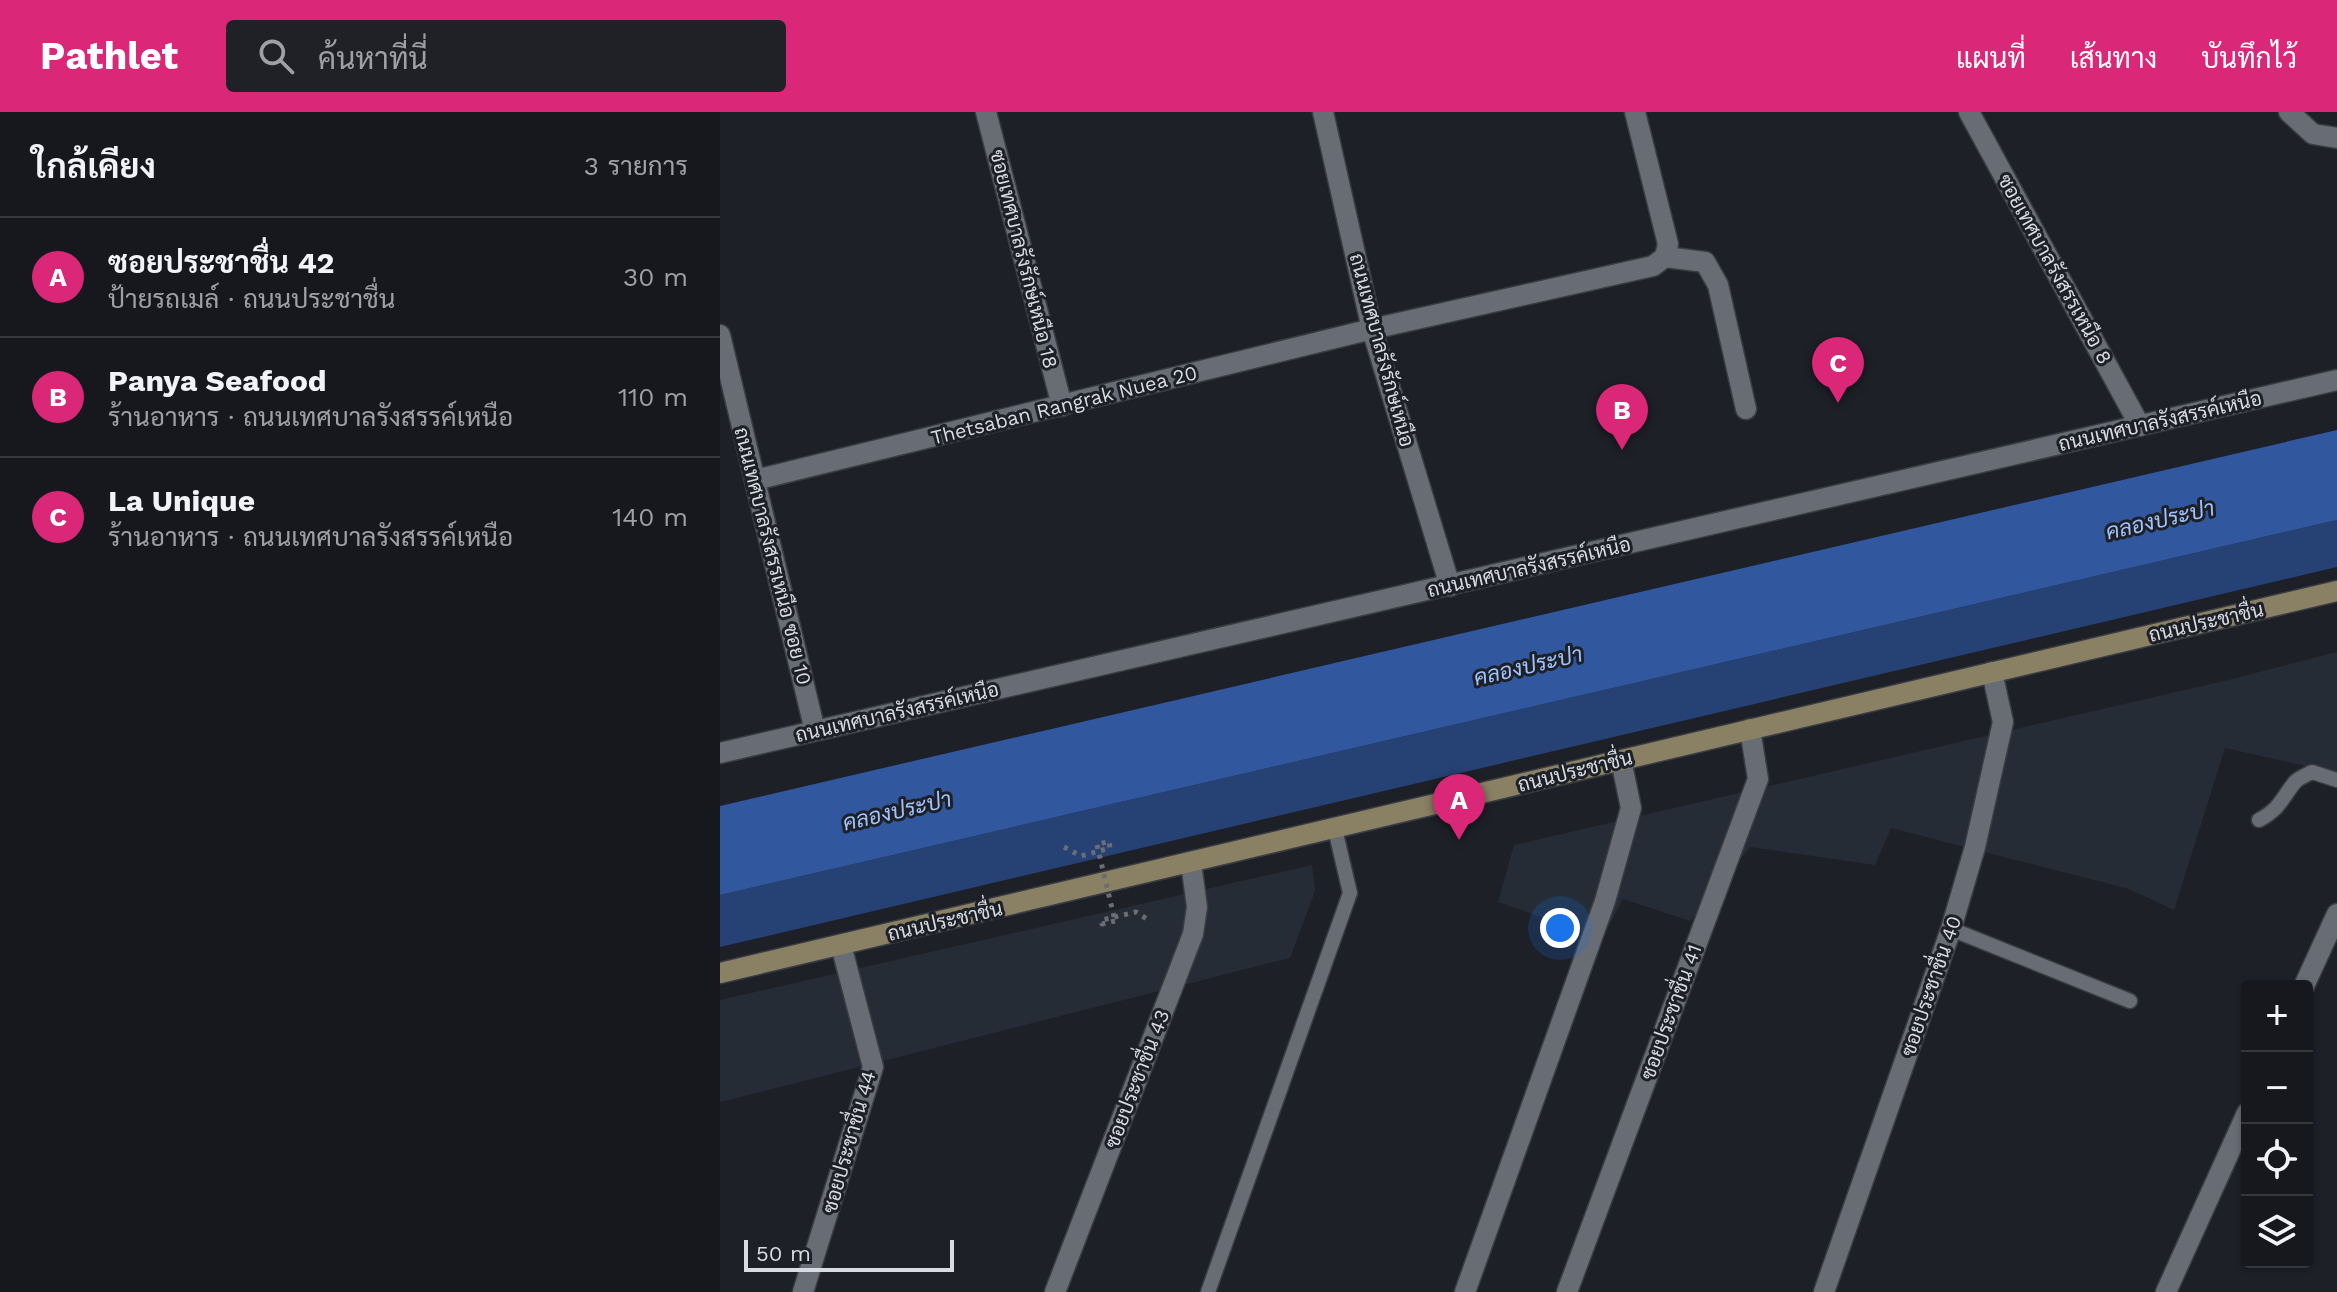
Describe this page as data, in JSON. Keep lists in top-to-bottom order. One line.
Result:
{"streets":{"main road":["ถนนประชาชื่น"],"street":["ซอยเทศบาลรังรักษ์เหนือ 18","ซอยเทศบาลรังสรรเหนือ 8","ถนนเทศบาลรังรักษ์เหนือ","Thetsaban Rangrak Nuea 20","ถนนเทศบาลรังสรรค์เหนือ","ถนนเทศบาลรังสรรเหนือ ซอย 10","ซอยประชาชื่น 40","ซอยประชาชื่น 41","ซอยประชาชื่น 43","ซอยประชาชื่น 44"]},"crossings":[["ซอยเทศบาลรังรักษ์เหนือ 18","Thetsaban Rangrak Nuea 20"],["ซอยเทศบาลรังสรรเหนือ 8","ถนนเทศบาลรังสรรค์เหนือ"],["ถนนเทศบาลรังรักษ์เหนือ","Thetsaban Rangrak Nuea 20"],["ถนนเทศบาลรังรักษ์เหนือ","ถนนเทศบาลรังสรรค์เหนือ"],["Thetsaban Rangrak Nuea 20","ถนนเทศบาลรังสรรเหนือ ซอย 10"],["ถนนเทศบาลรังสรรค์เหนือ","ถนนเทศบาลรังสรรเหนือ ซอย 10"],["ถนนประชาชื่น","ซอยประชาชื่น 40"],["ถนนประชาชื่น","ซอยประชาชื่น 41"],["ถนนประชาชื่น","ซอยประชาชื่น 43"],["ถนนประชาชื่น","ซอยประชาชื่น 44"]],"water":["คลองประปา"],"scale_bar":"50 m","page":{"header":"Pathlet","search":"ค้นหาที่นี่","nav":["แผนที่","เส้นทาง","บันทึกไว้"],"heading":["ใกล้เคียง","3 รายการ"],"list":[{"mark":"A","name":"ซอยประชาชื่น 42","note":"ป้ายรถเมล์ · ถนนประชาชื่น","value":"30 m"},{"mark":"B","name":"Panya Seafood","note":"ร้านอาหาร · ถนนเทศบาลรังสรรค์เหนือ","value":"110 m"},{"mark":"C","name":"La Unique","note":"ร้านอาหาร · ถนนเทศบาลรังสรรค์เหนือ","value":"140 m"}],"pins":["C","B","A"],"map_buttons":["+","−"],"scale":"50 m"}}
